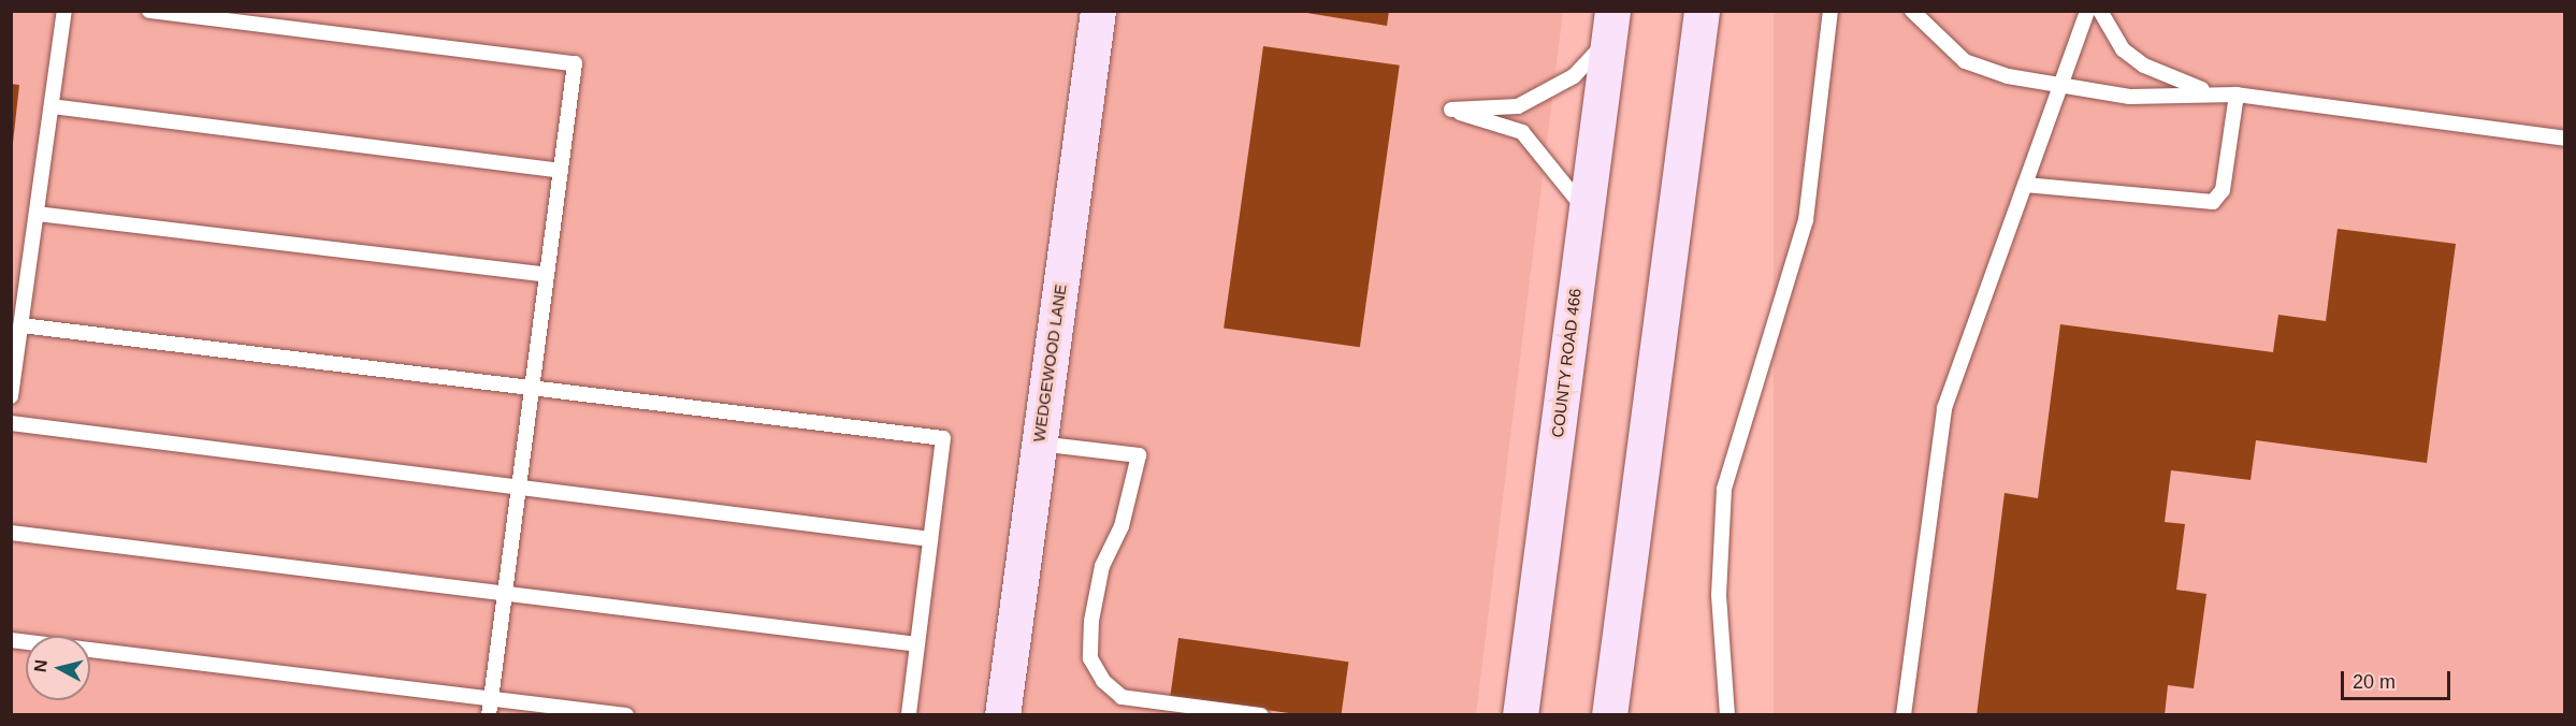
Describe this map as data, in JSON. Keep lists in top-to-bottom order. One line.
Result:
{"streets":{"main road":["WEDGEWOOD LANE","COUNTY ROAD 466"]},"scale_bar":"20 m","north":"left"}
